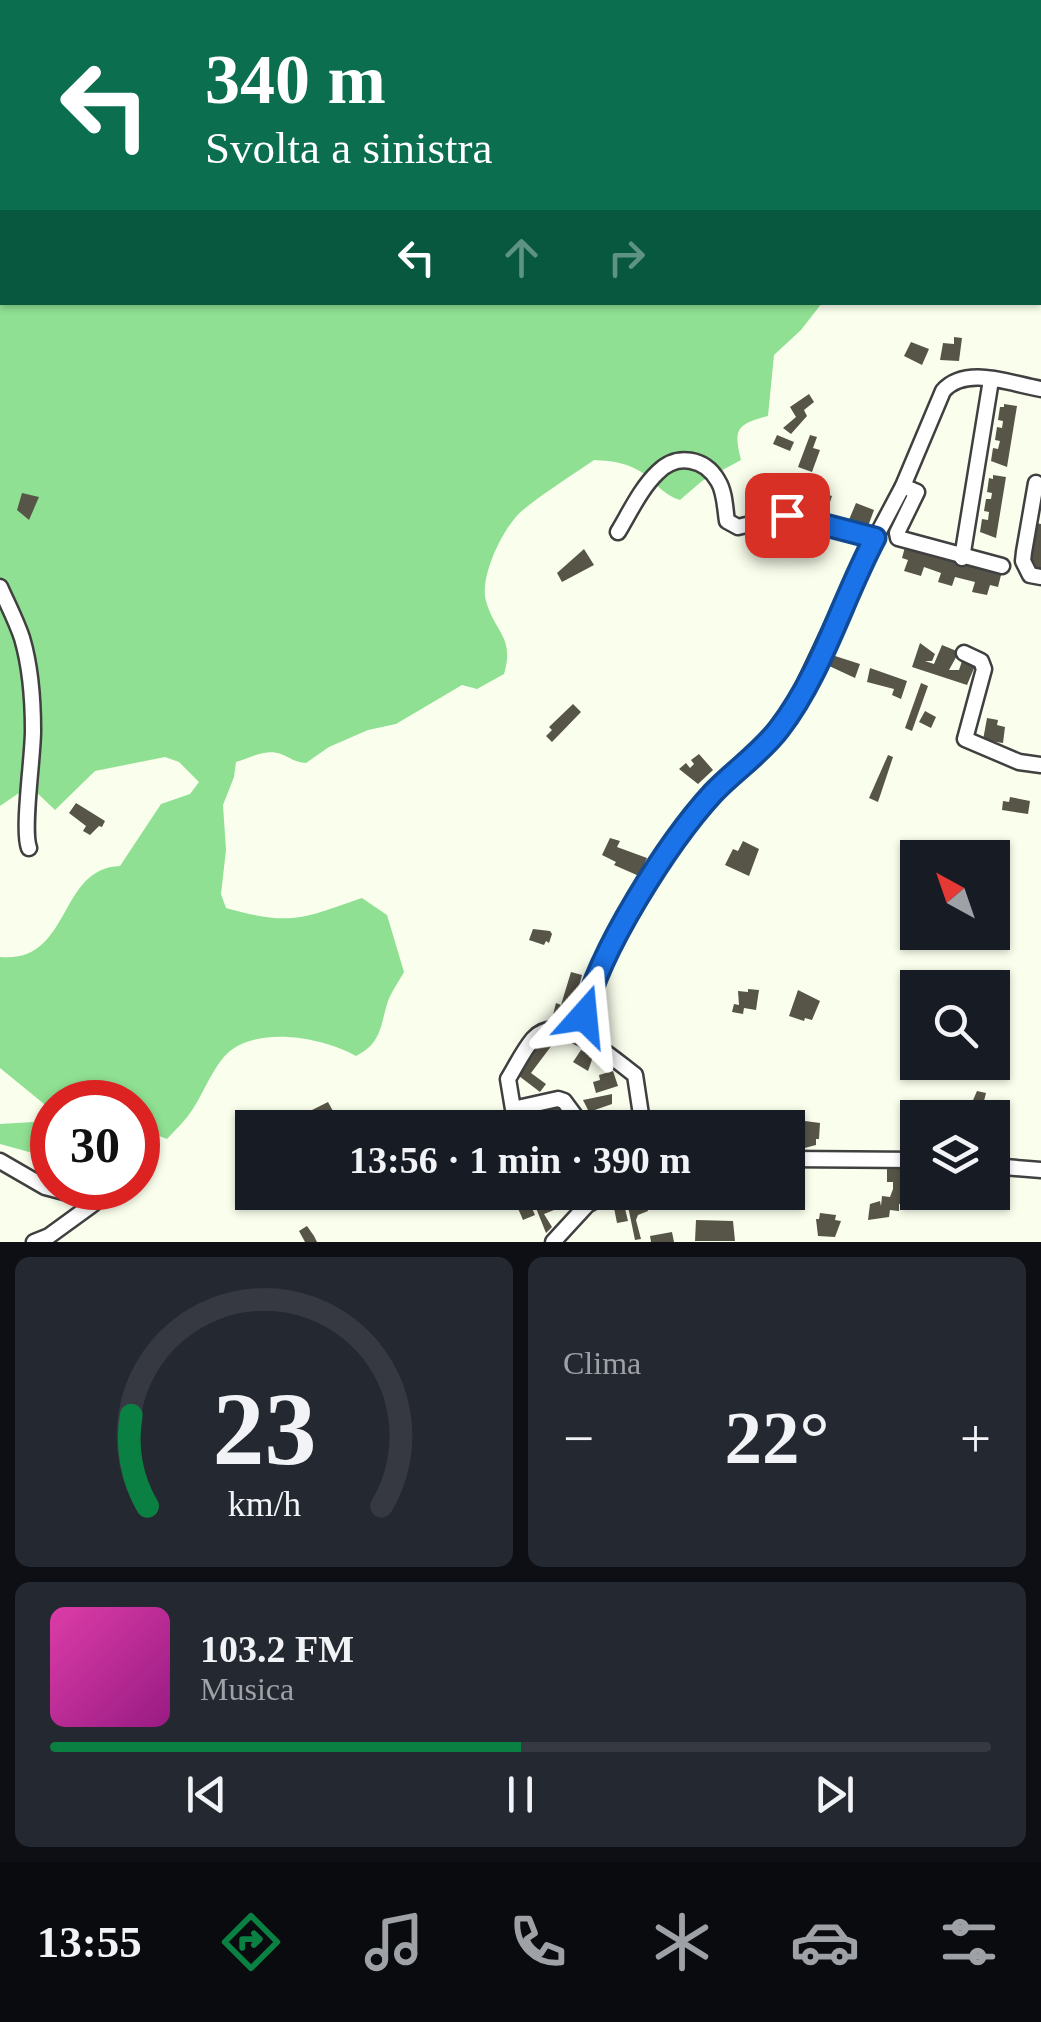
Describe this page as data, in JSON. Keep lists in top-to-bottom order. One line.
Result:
{"north":"top left","page":{"turn":["340 m","Svolta a sinistra"],"limit":"30","trip":"13:56 · 1 min · 390 m","tile":"Clima","heat":["−","22°","+"],"song":["103.2 FM","Musica"],"tabs":"13:55","gauge":["23","km/h"]}}
